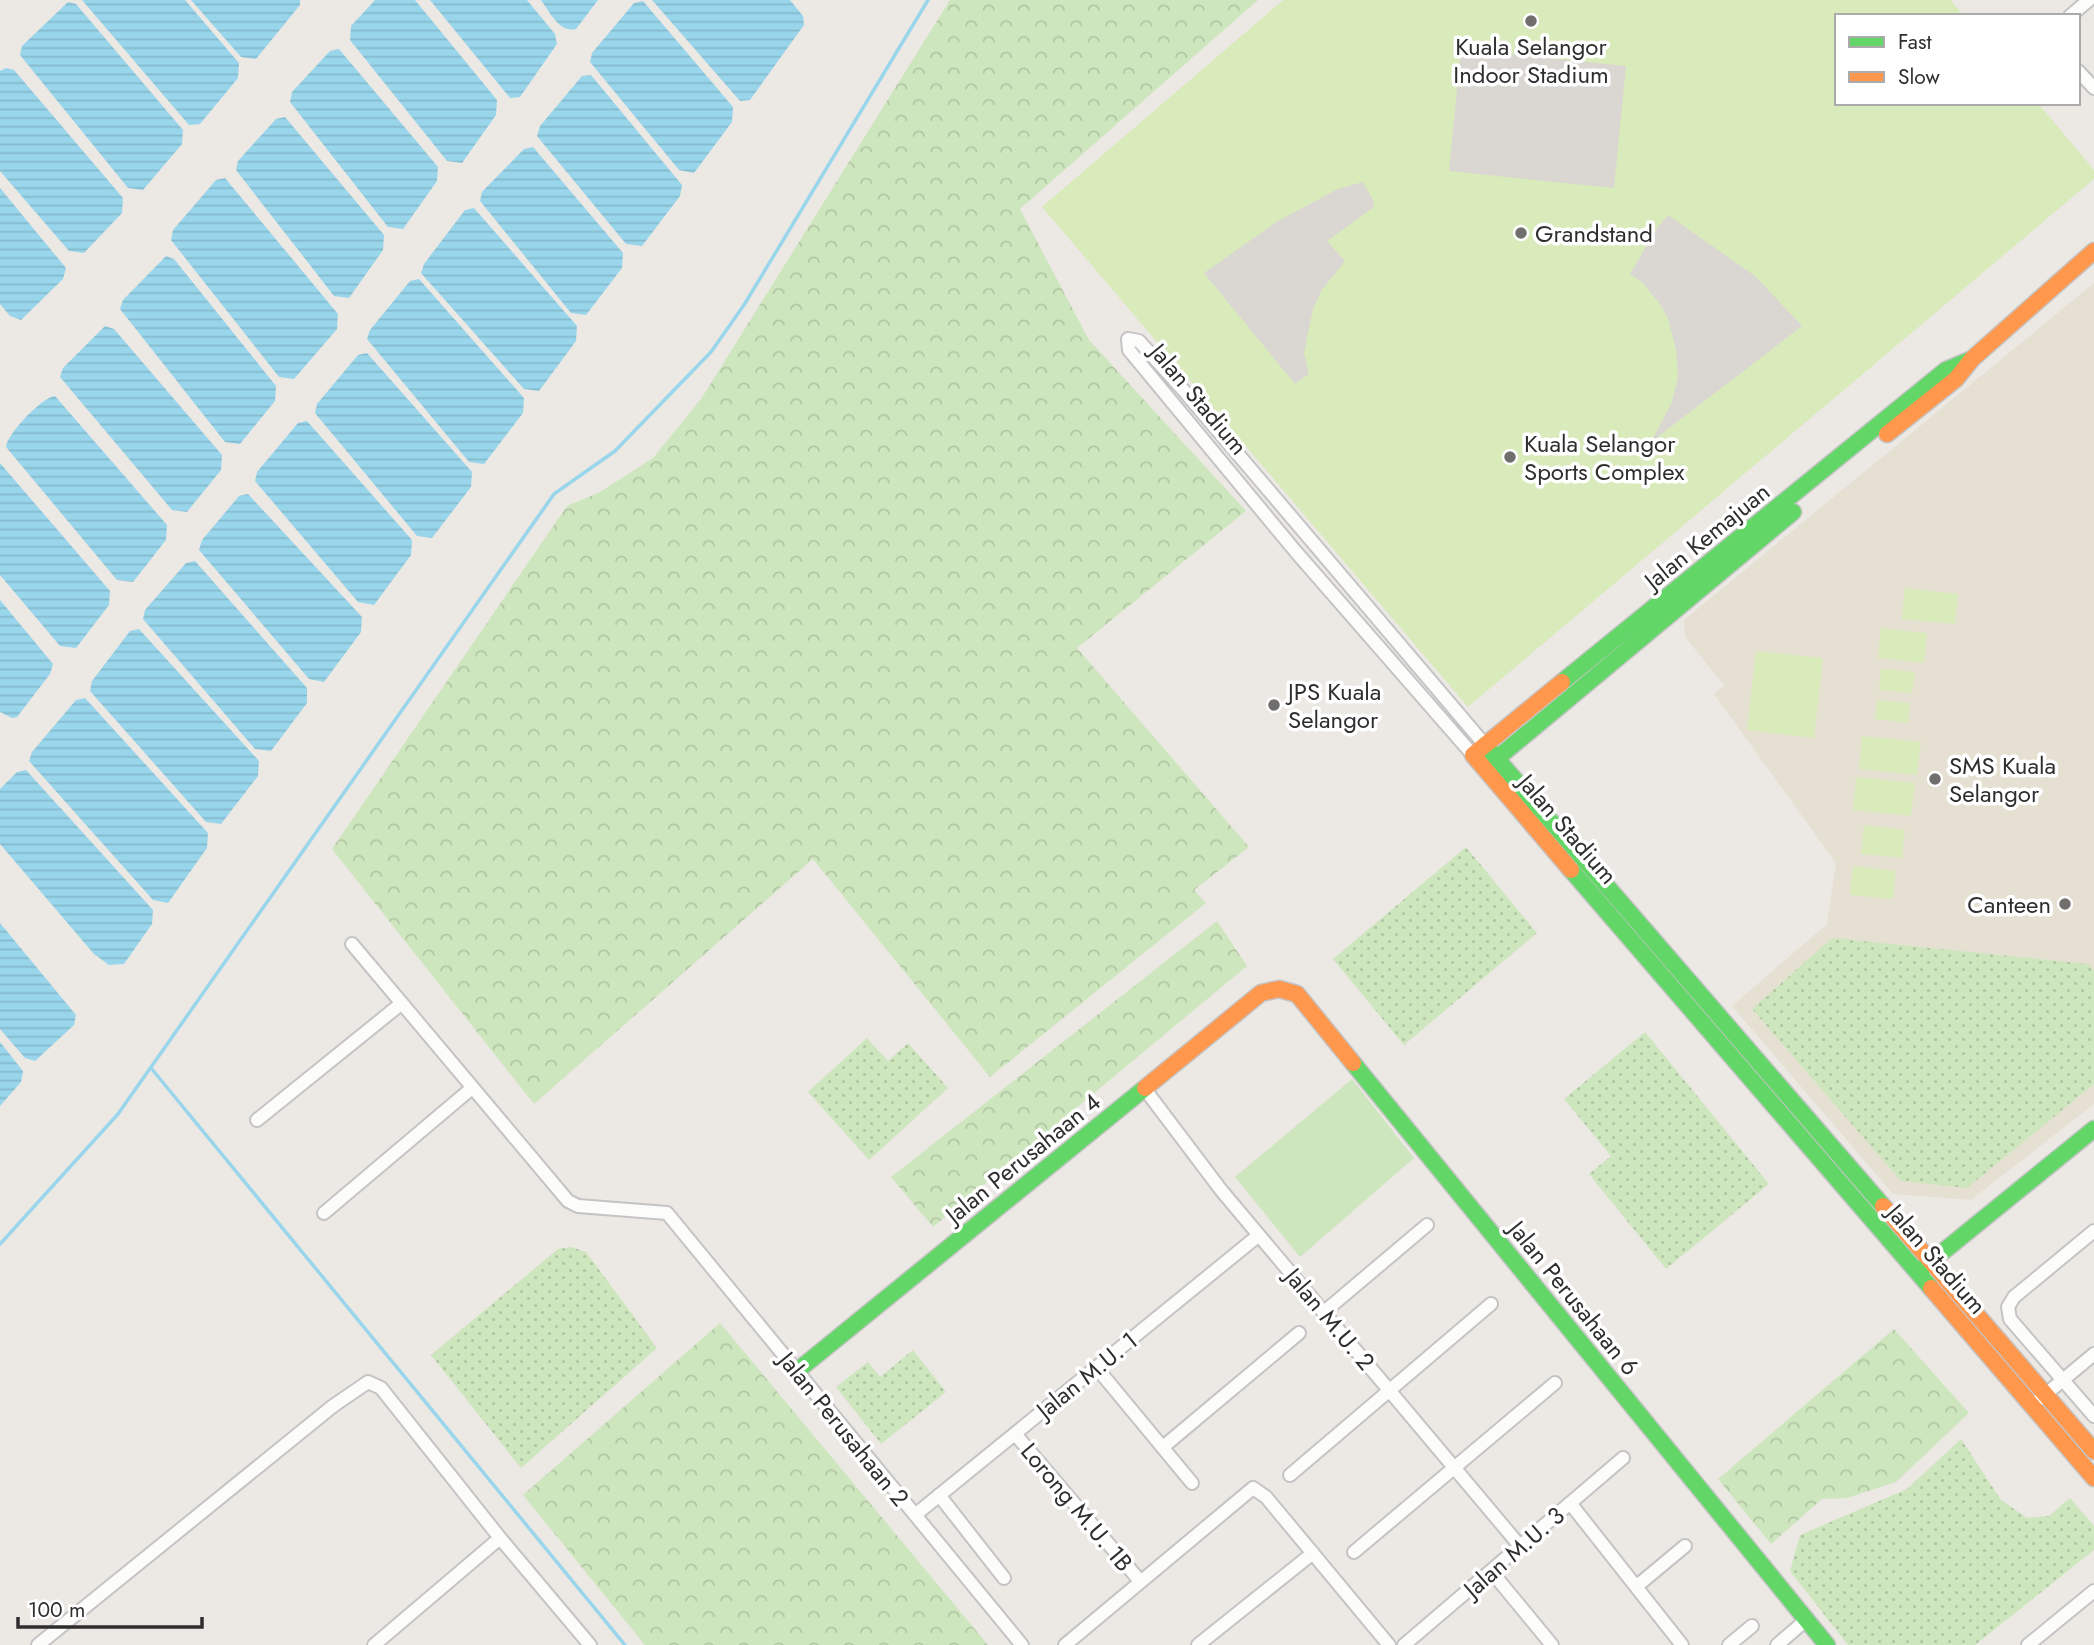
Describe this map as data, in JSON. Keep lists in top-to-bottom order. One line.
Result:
{"streets":{"street":["Jalan Stadium","Jalan Kemajuan","Jalan Perusahaan 4","Jalan Perusahaan 6","Jalan M.U. 2","Jalan M.U. 1","Jalan Perusahaan 2","Lorong M.U. 1B","Jalan M.U. 3"]},"crossings":[["Jalan Stadium","Jalan Kemajuan"],["Jalan Perusahaan 4","Jalan Perusahaan 6"],["Jalan Perusahaan 4","Jalan M.U. 2"],["Jalan Perusahaan 4","Jalan Perusahaan 2"],["Jalan M.U. 2","Jalan M.U. 1"],["Jalan M.U. 2","Jalan M.U. 3"],["Jalan M.U. 1","Jalan Perusahaan 2"],["Jalan M.U. 1","Lorong M.U. 1B"]],"places":["Kuala Selangor Indoor Stadium","Grandstand","Kuala Selangor Sports Complex","JPS Kuala Selangor","SMS Kuala Selangor","Canteen"],"legend":["Fast","Slow"],"scale_bar":"100 m"}
